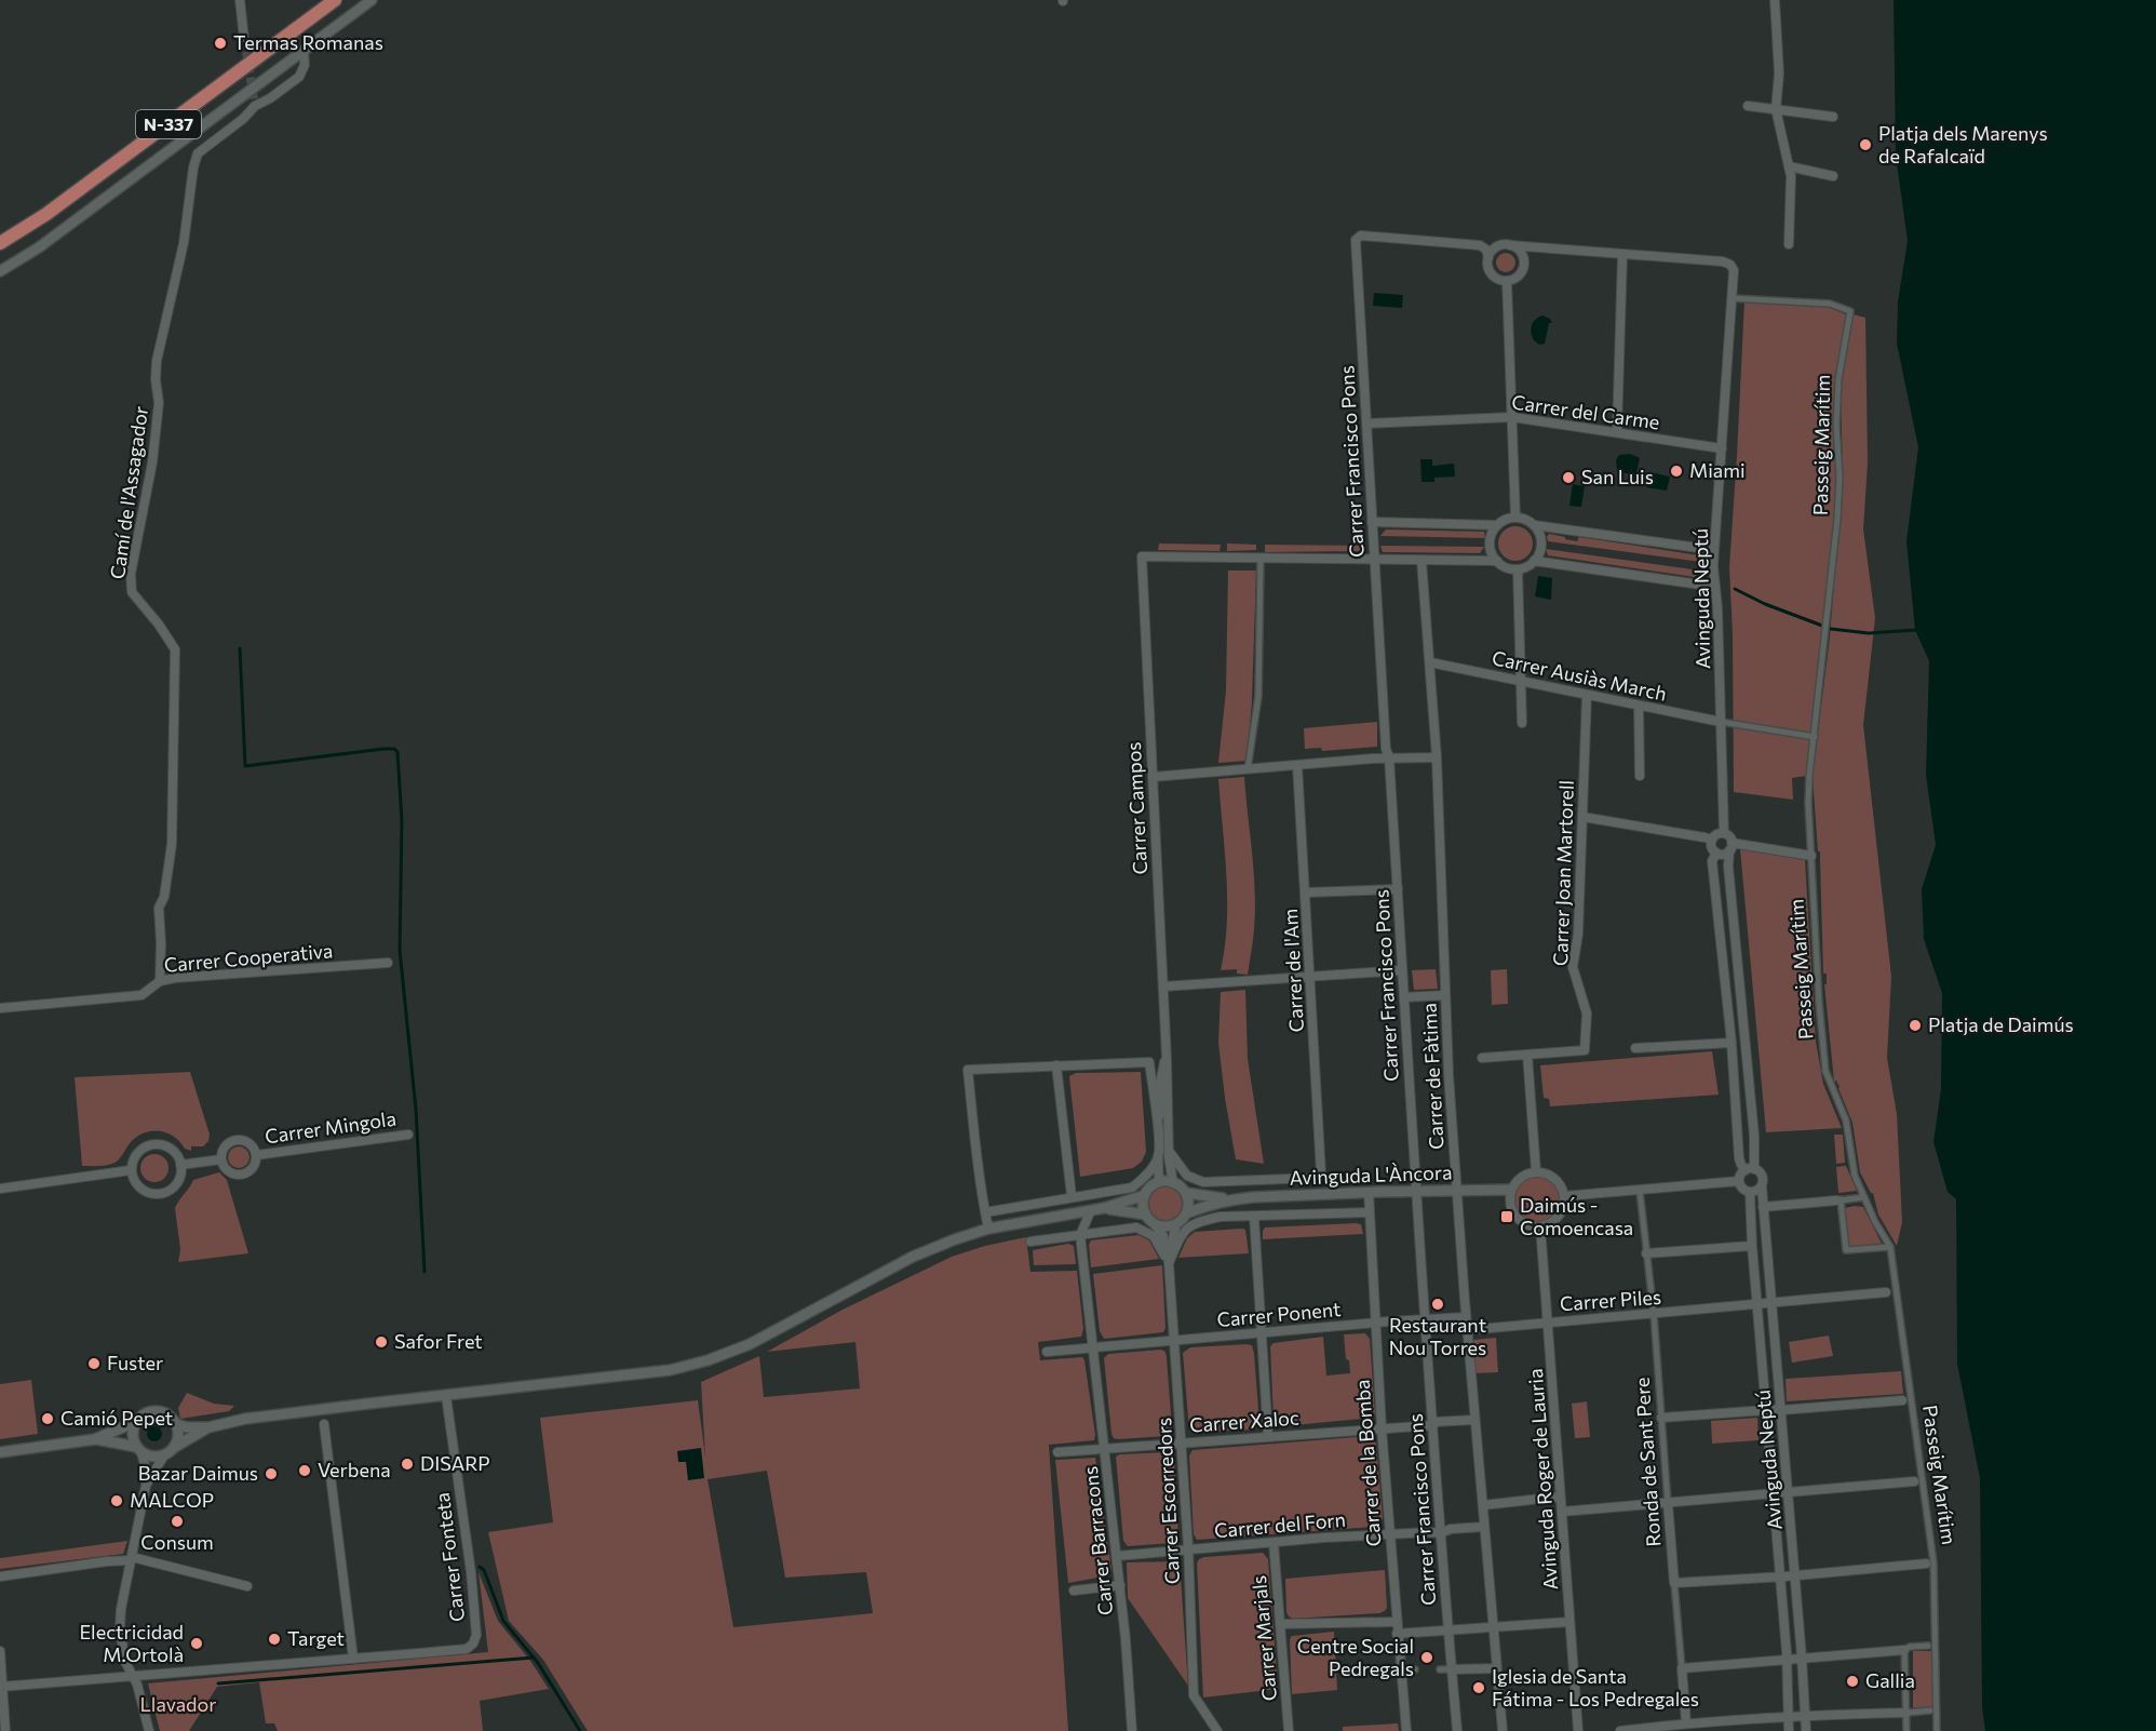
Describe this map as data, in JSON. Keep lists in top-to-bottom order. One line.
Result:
{"streets":{"highway":["N-337"],"street":["Carrer del Carme","Passeig Marítim","Carrer Francisco Pons","Camí de l'Assagador","Avinguda Neptú","Carrer Ausiàs March","Carrer Campos","Carrer Joan Martorell","Carrer Cooperativa","Carrer de l'Am","Carrer de Fàtima","Carrer Mingola","Avinguda L'Àncora","Carrer Piles","Carrer Ponent","Carrer Xaloc","Ronda de Sant Pere","Carrer de la Bomba","Avinguda Roger de Lauria","Carrer Escorredors","Carrer del Forn","Carrer Barracons","Carrer Fonteta","Carrer Marjals"]},"crossings":[["Carrer del Carme","Carrer Francisco Pons"],["Carrer del Carme","Avinguda Neptú"],["Passeig Marítim","Avinguda Neptú"],["Carrer Francisco Pons","Avinguda L'Àncora"],["Carrer Francisco Pons","Carrer Ponent"],["Carrer Francisco Pons","Carrer Xaloc"],["Carrer Francisco Pons","Carrer del Forn"],["Camí de l'Assagador","Carrer Cooperativa"],["Avinguda Neptú","Carrer Ausiàs March"],["Avinguda Neptú","Carrer Piles"],["Carrer Ausiàs March","Carrer Joan Martorell"],["Carrer Ausiàs March","Carrer de Fàtima"],["Carrer de Fàtima","Avinguda L'Àncora"],["Carrer de Fàtima","Carrer Piles"],["Carrer de Fàtima","Carrer Ponent"],["Carrer de Fàtima","Carrer Xaloc"],["Carrer de Fàtima","Carrer del Forn"],["Avinguda L'Àncora","Carrer de la Bomba"],["Avinguda L'Àncora","Avinguda Roger de Lauria"],["Avinguda L'Àncora","Carrer Escorredors"],["Carrer Piles","Ronda de Sant Pere"],["Carrer Piles","Avinguda Roger de Lauria"],["Carrer Ponent","Carrer de la Bomba"],["Carrer Ponent","Carrer Escorredors"],["Carrer Ponent","Carrer Barracons"],["Carrer Xaloc","Carrer de la Bomba"],["Carrer Xaloc","Carrer Escorredors"],["Carrer Xaloc","Carrer Barracons"],["Carrer de la Bomba","Carrer del Forn"],["Carrer Escorredors","Carrer del Forn"],["Carrer del Forn","Carrer Barracons"],["Carrer del Forn","Carrer Marjals"]],"parks":["Llavador"],"places":{"other":["Termas Romanas","Platja dels Marenys de Rafalcaïd","Miami","San Luis","Platja de Daimús","Restaurant Nou Torres","Safor Fret","Fuster","Camió Pepet","DISARP","Verbena","Bazar Daimus","MALCOP","Consum","Target","Electricidad M.Ortolà","Centre Social Pedregals","Gallia","Iglesia de Santa Fátima - Los Pedregales"],"transit":["Daimús - Comoencasa"]}}
